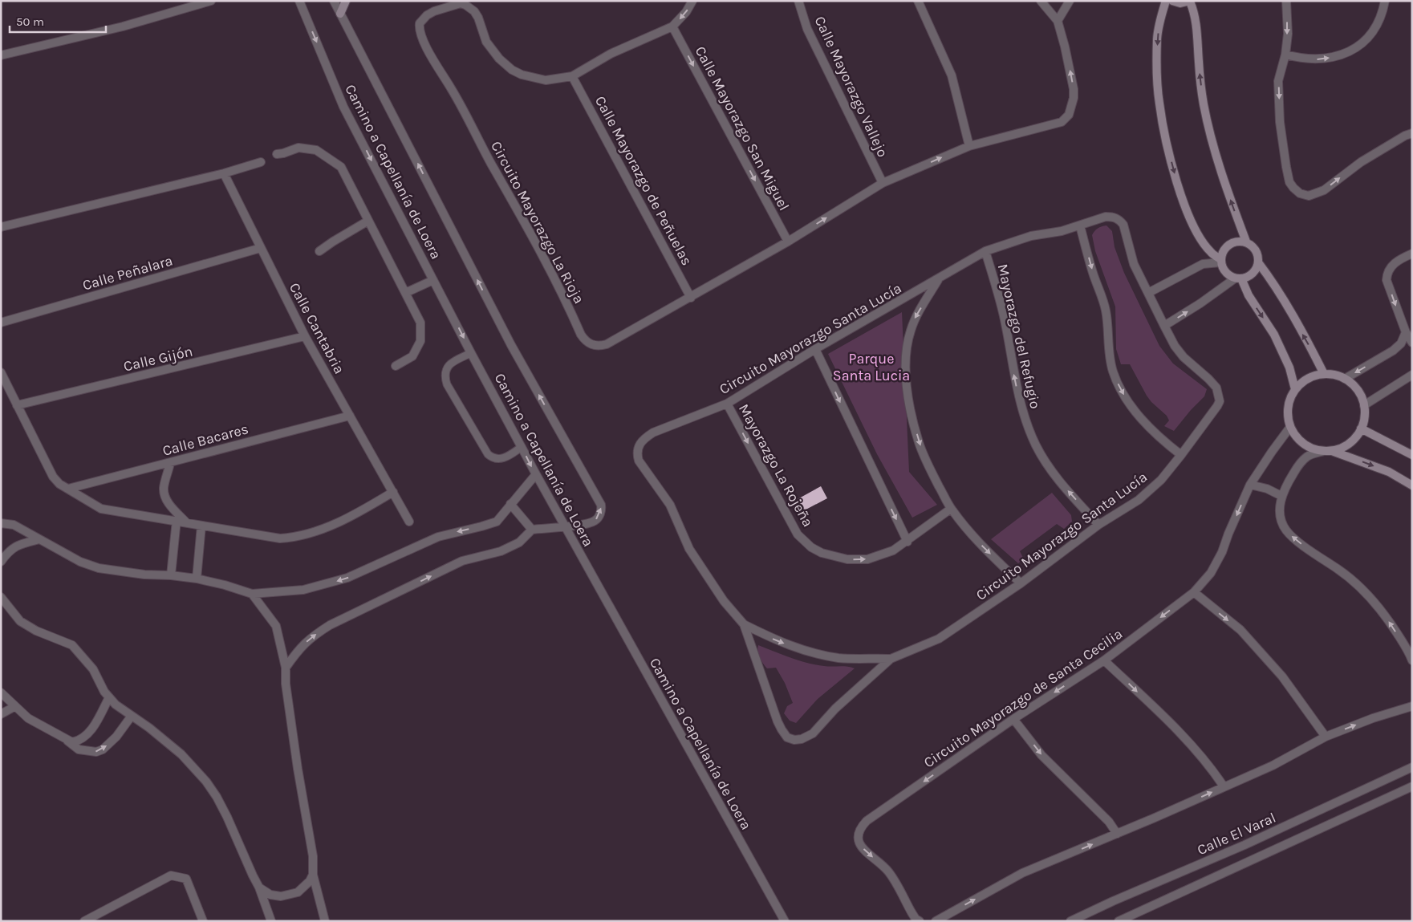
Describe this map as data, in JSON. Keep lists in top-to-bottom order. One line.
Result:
{"streets":{"street":["Calle Mayorazgo Vallejo","Calle Mayorazgo San Miguel","Camino a Capellanía de Loera","Calle Mayorazgo de Peñuelas","Circuito Mayorazgo La Rioja","Calle Peñalara","Calle Cantabria","Mayorazgo del Refugio","Circuito Mayorazgo Santa Lucía","Calle Gijón","Calle Bacares","Mayorazgo La Rojeña","Circuito Mayorazgo de Santa Cecilia","Calle El Varal"]},"crossings":[["Calle Mayorazgo Vallejo","Circuito Mayorazgo La Rioja"],["Calle Mayorazgo San Miguel","Circuito Mayorazgo La Rioja"],["Calle Mayorazgo de Peñuelas","Circuito Mayorazgo La Rioja"],["Calle Peñalara","Calle Cantabria"],["Calle Cantabria","Calle Gijón"],["Calle Cantabria","Calle Bacares"],["Mayorazgo del Refugio","Circuito Mayorazgo Santa Lucía"],["Circuito Mayorazgo Santa Lucía","Mayorazgo La Rojeña"]],"one_way":["Calle Mayorazgo San Miguel","Mayorazgo del Refugio","Mayorazgo La Rojeña","Circuito Mayorazgo de Santa Cecilia"],"parks":["Parque Santa Lucia"],"scale_bar":"50 m"}
